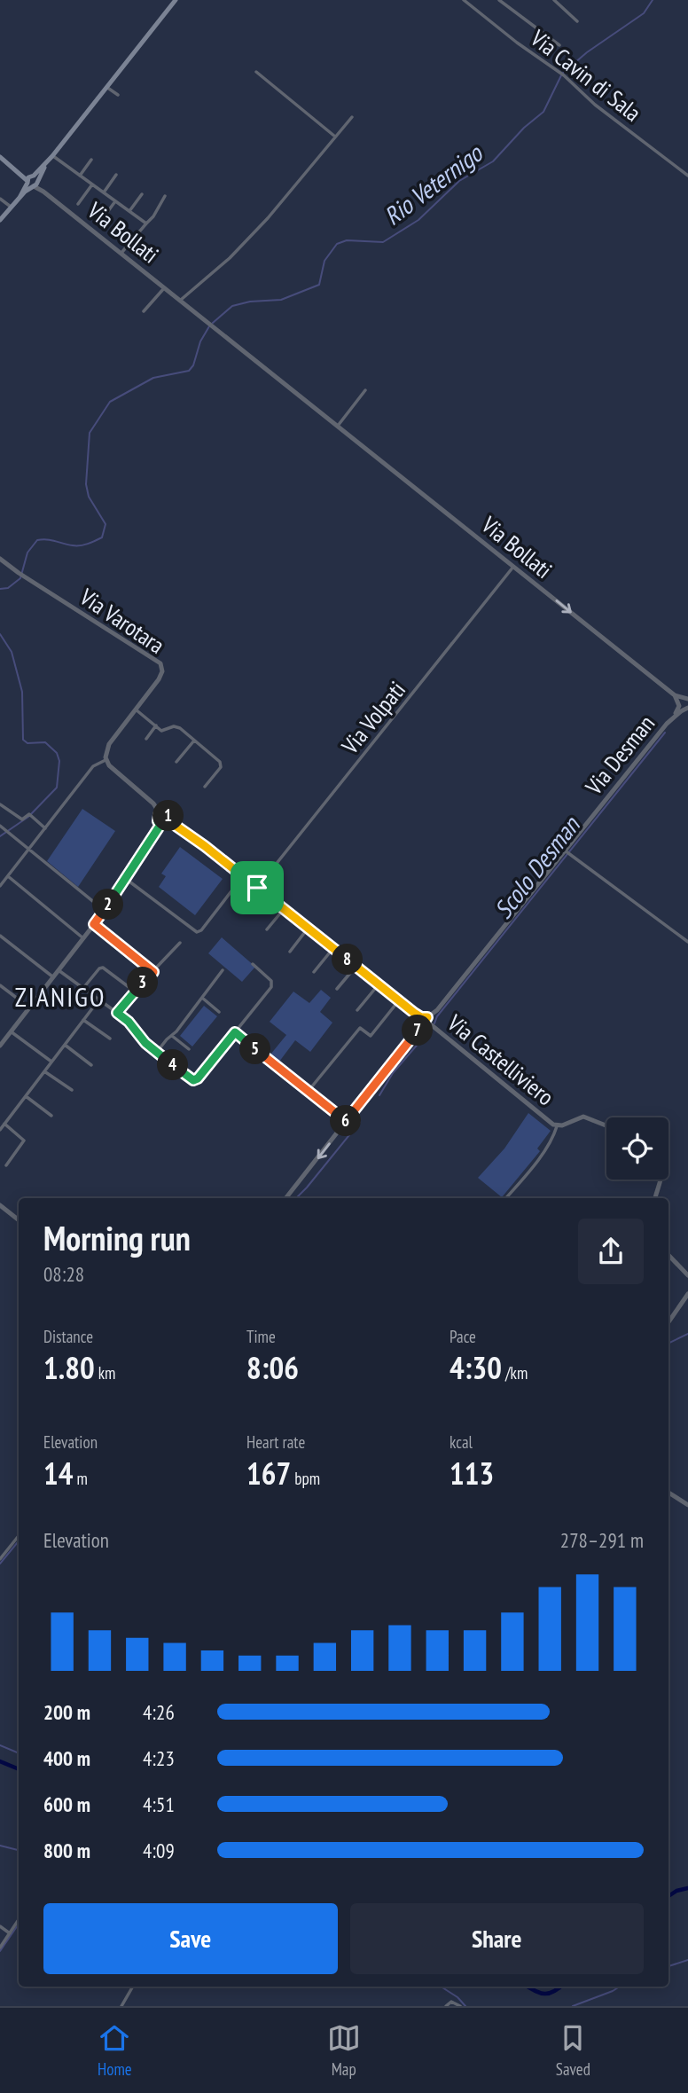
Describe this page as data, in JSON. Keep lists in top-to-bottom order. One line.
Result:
{"streets":{"street":["Via Cavin di Sala","Via Bollati","Via Varotara","Via Volpati","Via Desman","Via Castelliviero"]},"crossings":[["Via Bollati","Via Volpati"],["Via Bollati","Via Desman"],["Via Desman","Via Castelliviero"]],"districts":["ZIANIGO"],"water":["Rio Veternigo","Scolo Desman"],"page":{"pins":["1","2","8","3","7","5","4","6"],"heading":["Morning run","08:28"],"stats":[["Distance","1.80 km"],["Time","8:06"],["Pace","4:30 /km"],["Elevation","14 m"],["Heart rate","167 bpm"],["kcal","113"]],"chart":["Elevation","278–291 m"],"list":[{"name":"200 m","note":"4:26"},{"name":"400 m","note":"4:23"},{"name":"600 m","note":"4:51"},{"name":"800 m","note":"4:09"}],"buttons":["Save","Share"],"tabs":["Home","Map","Saved"]}}
